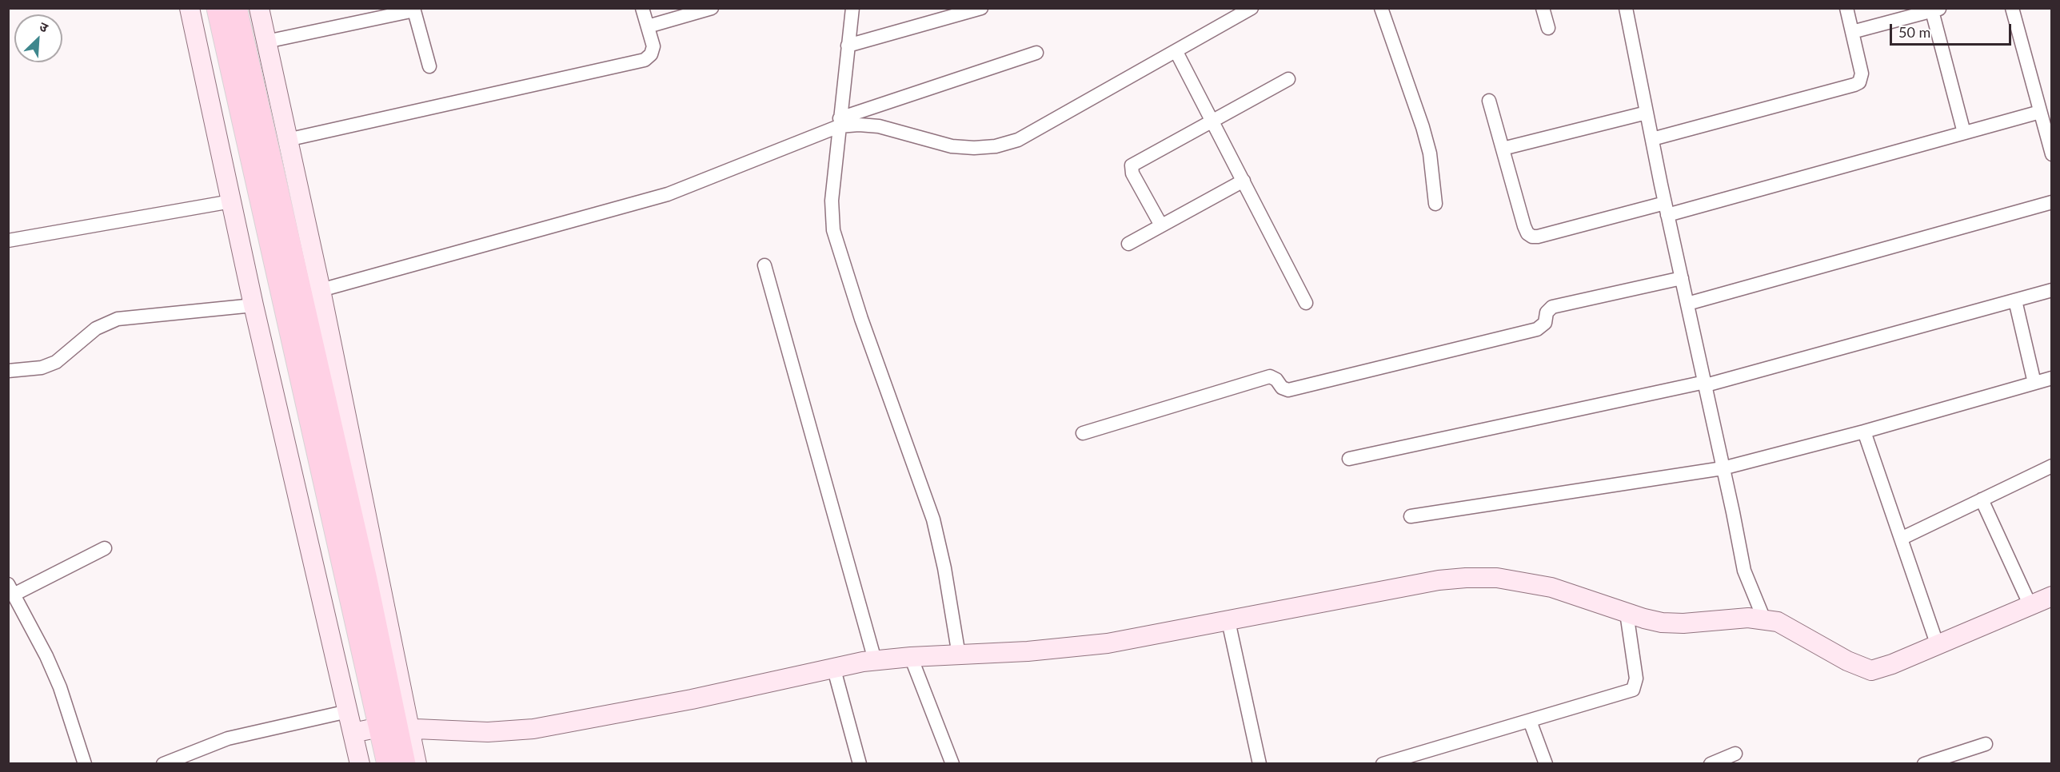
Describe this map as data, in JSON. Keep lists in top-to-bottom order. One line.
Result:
{"scale_bar":"50 m","north":"top right"}
